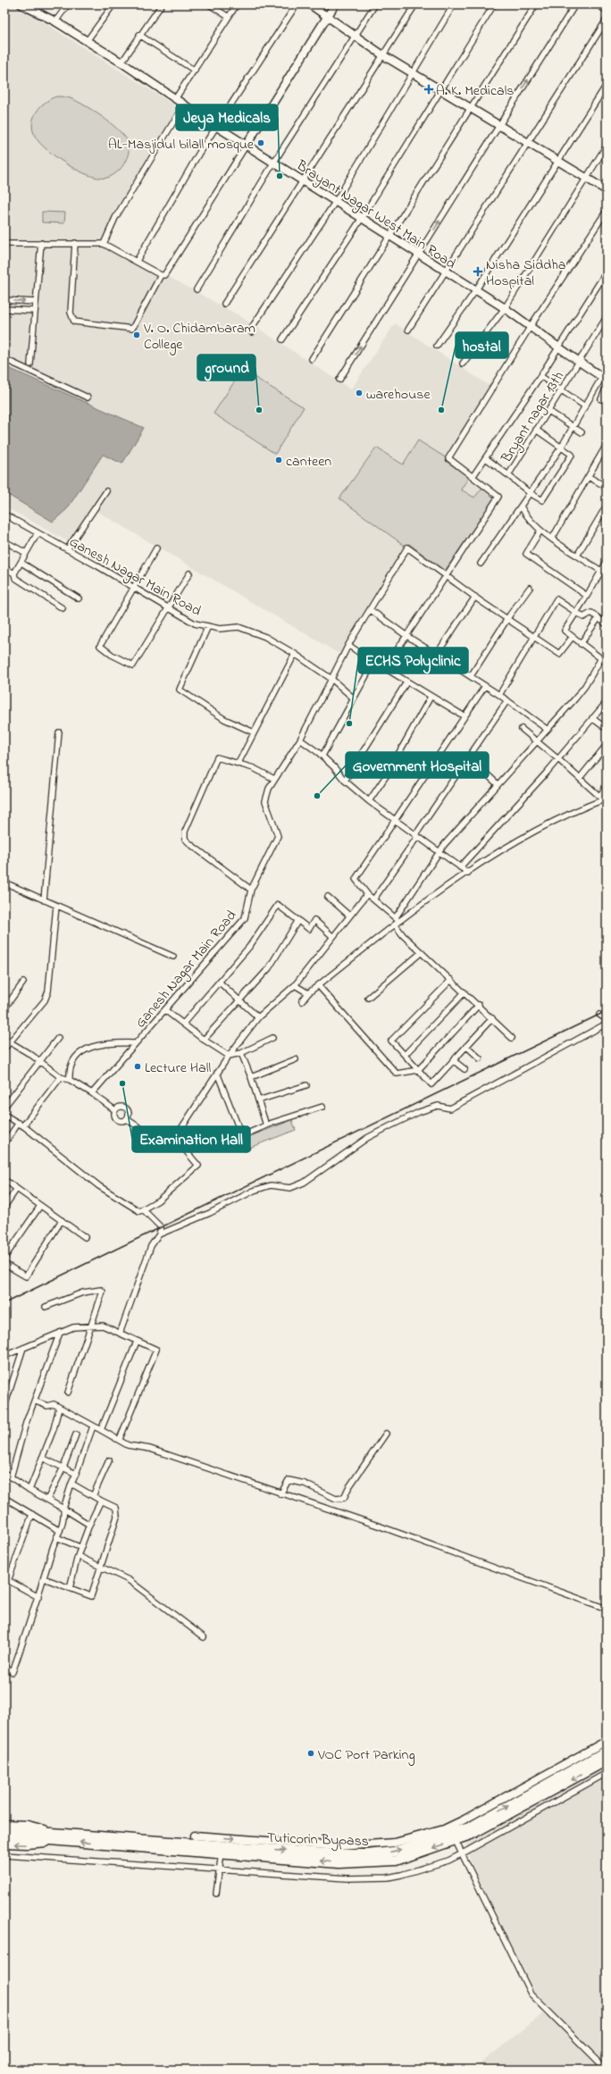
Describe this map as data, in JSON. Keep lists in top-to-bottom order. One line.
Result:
{"streets":{"highway":["Tuticorin Bypass"],"street":["Brayant Nagar West Main Road","Bryant nagar 13th","Ganesh Nagar Main Road"]},"crossings":[["Brayant Nagar West Main Road","Bryant nagar 13th"]],"places":{"health":["A. K. Medicals","Nisha Siddha Hospital"],"other":["AL-Masjidul bilall mosque","Jeya Medicals","V. O. Chidambaram College","warehouse","ground","hostal","canteen","ECHS Polyclinic","Government Hospital","Lecture Hall","Examination Hall","VOC Port Parking"]}}
